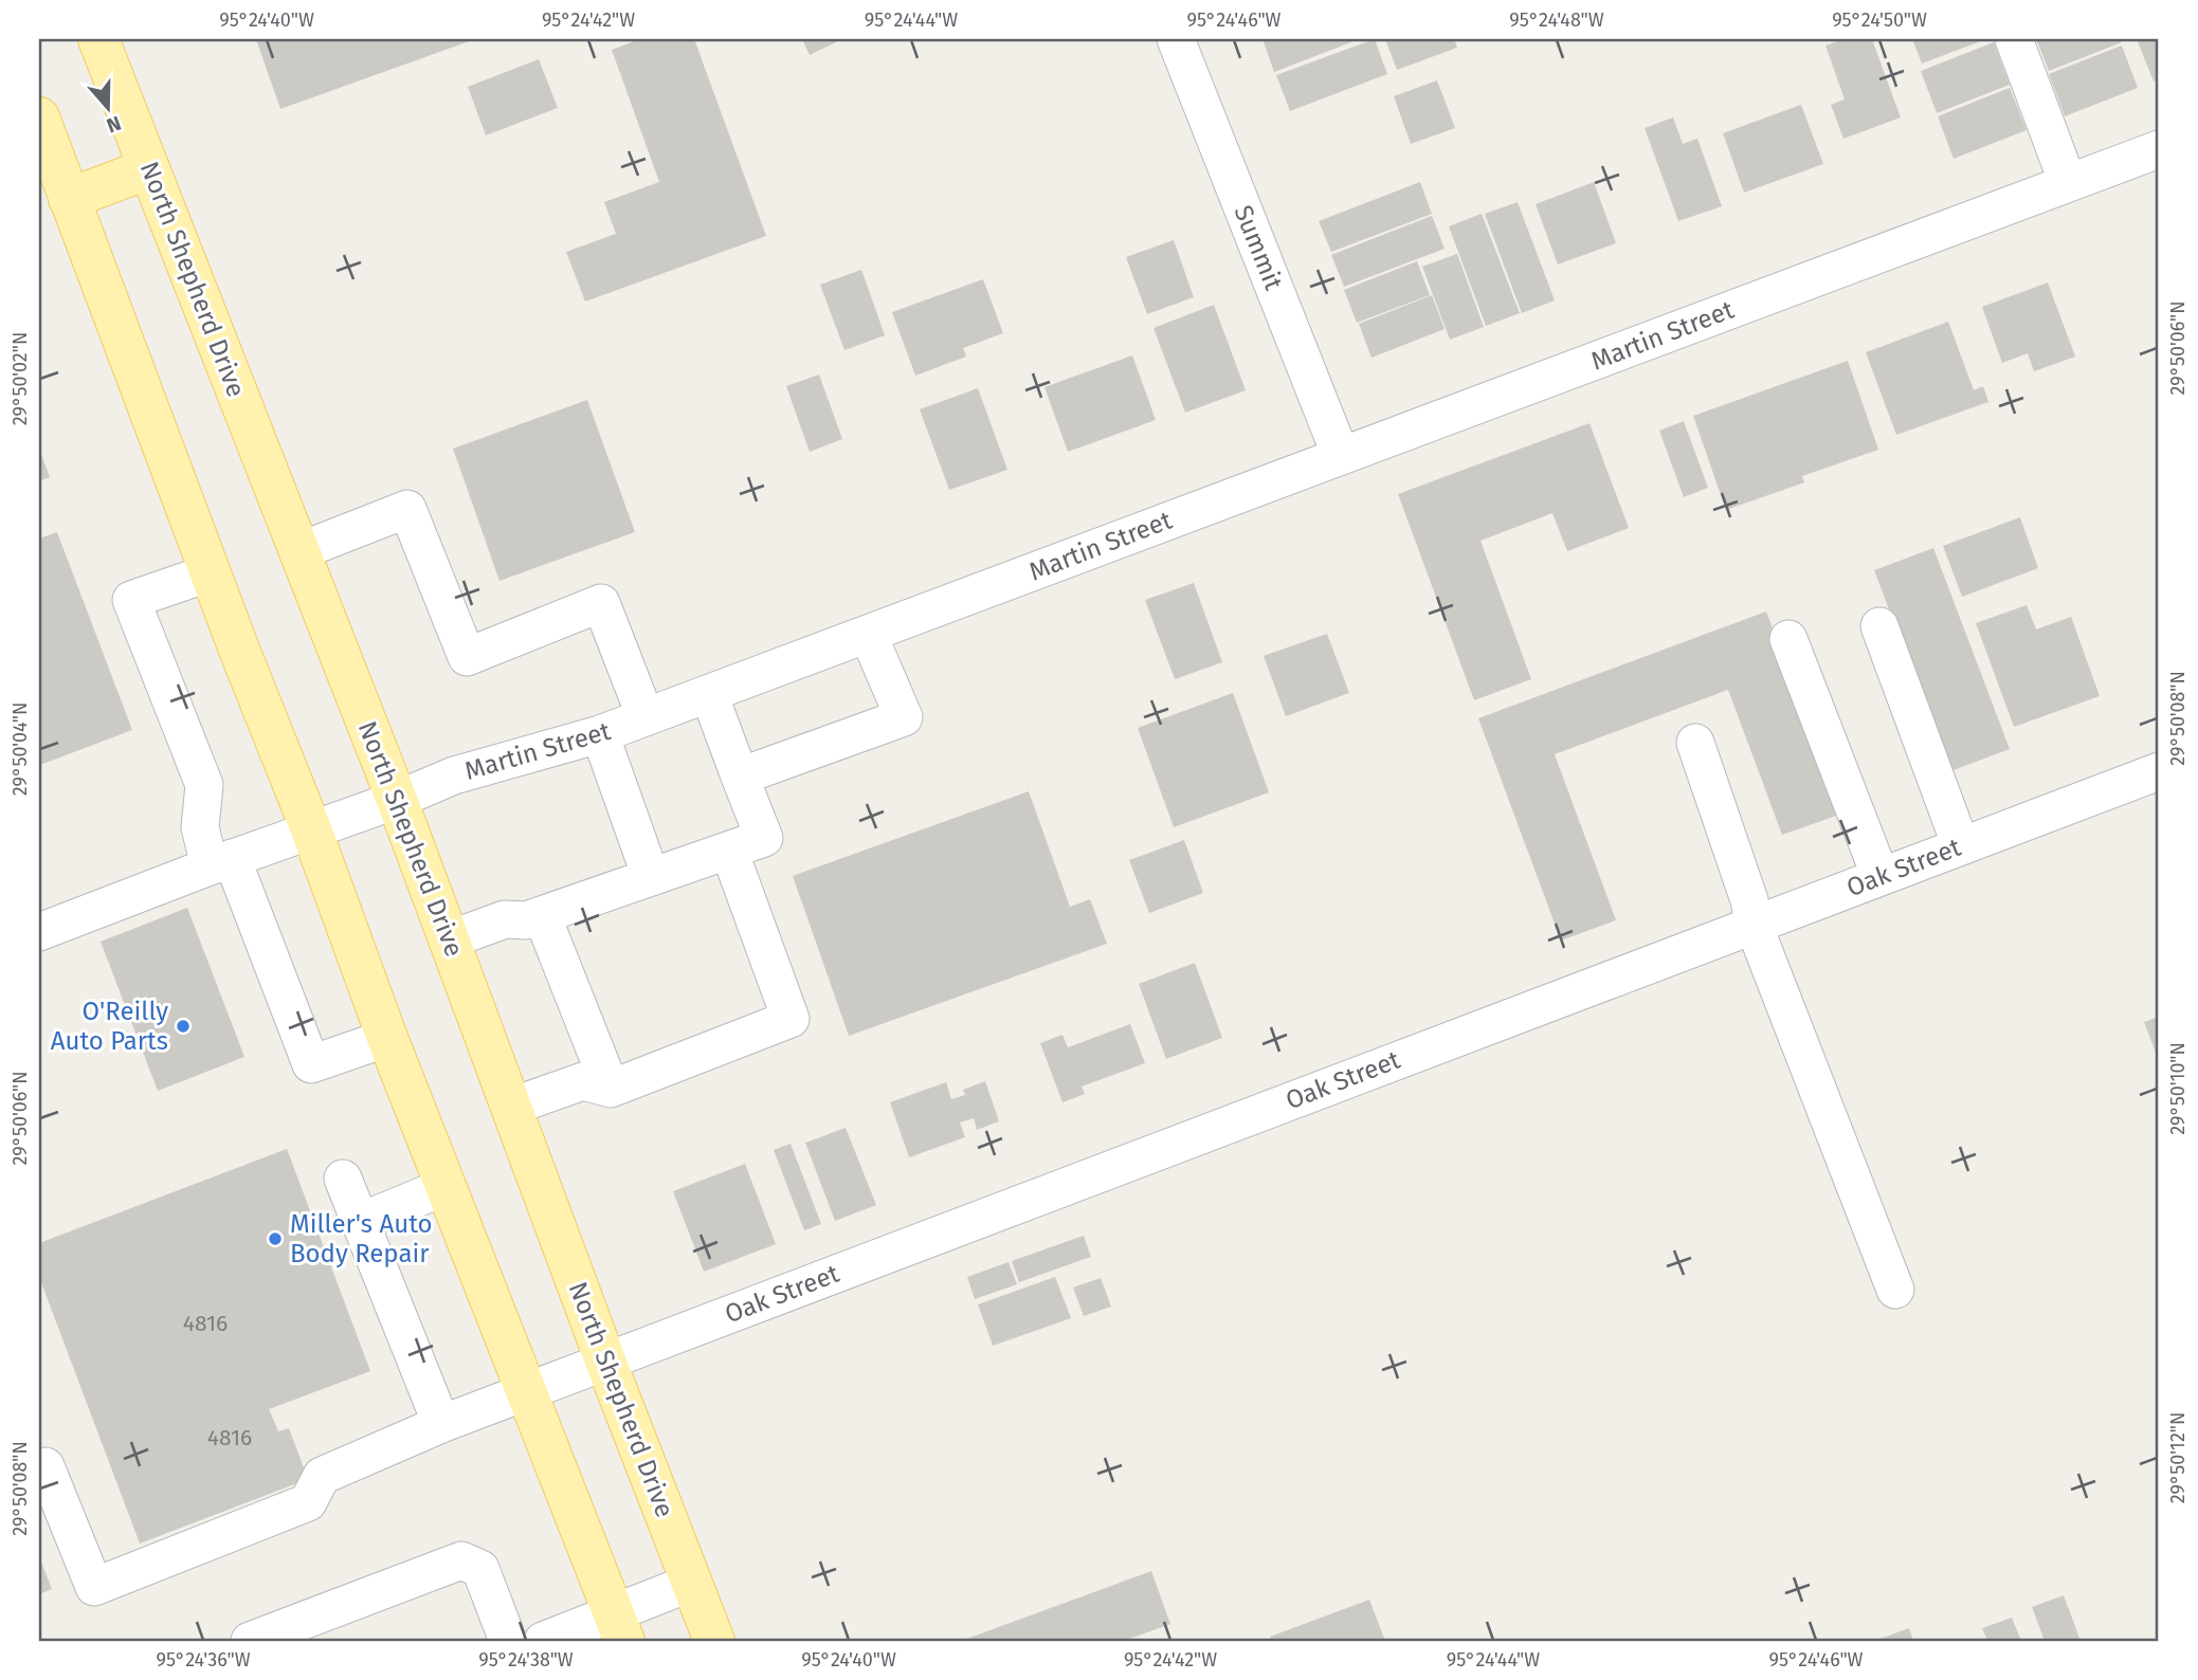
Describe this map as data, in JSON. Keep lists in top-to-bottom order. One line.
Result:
{"streets":{"main road":["North Shepherd Drive"],"street":["Summit","Martin Street","Oak Street"]},"crossings":[["Summit","Martin Street"],["North Shepherd Drive","Martin Street"],["North Shepherd Drive","Oak Street"]],"places":["O'Reilly Auto Parts","Miller's Auto Body Repair"],"house_numbers":["4816","4816"],"north":"bottom","coordinates":["95°24'40\"W","95°24'42\"W","95°24'44\"W","95°24'46\"W","95°24'48\"W","95°24'50\"W","29°50'06\"N","29°50'02\"N","29°50'08\"N","29°50'04\"N","29°50'10\"N","29°50'12\"N","95°24'36\"W","95°24'38\"W"]}
